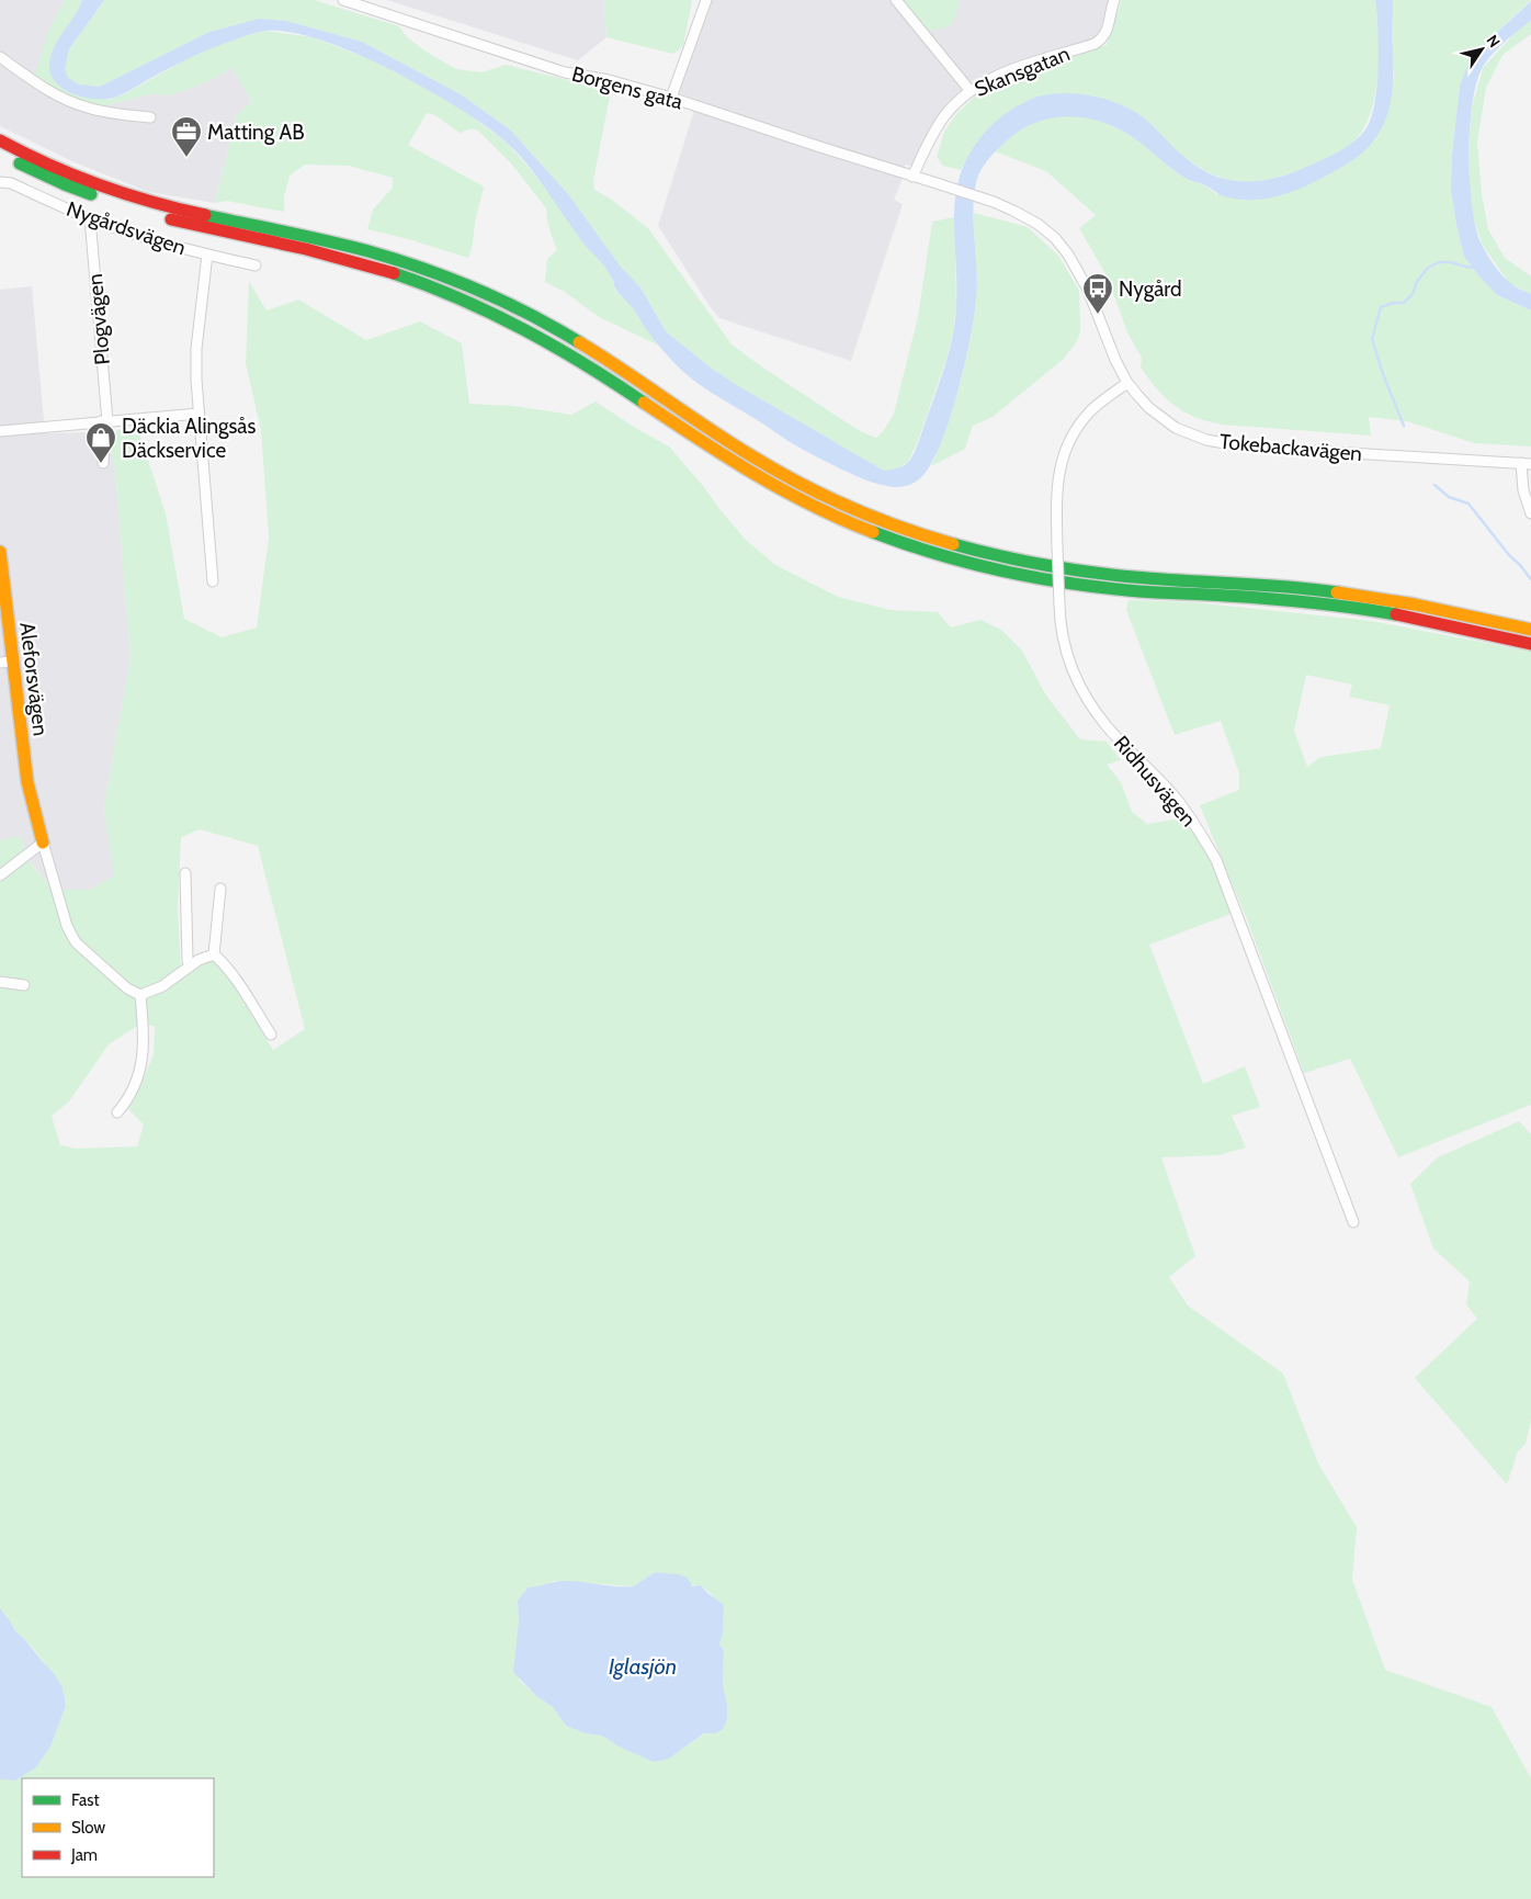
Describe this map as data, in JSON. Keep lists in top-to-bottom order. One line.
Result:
{"streets":{"main road":["Aleforsvägen"],"street":["Skansgatan","Borgens gata","Nygårdsvägen","Plogvägen","Tokebackavägen","Ridhusvägen"]},"crossings":[["Skansgatan","Borgens gata"],["Skansgatan","Tokebackavägen"],["Borgens gata","Tokebackavägen"],["Nygårdsvägen","Plogvägen"],["Tokebackavägen","Ridhusvägen"]],"water":["Iglasjön"],"places":{"office":["Matting AB"],"bus stop":["Nygård"],"shop":["Däckia Alingsås Däckservice"]},"legend":["Fast","Slow","Jam"],"north":"top right"}
